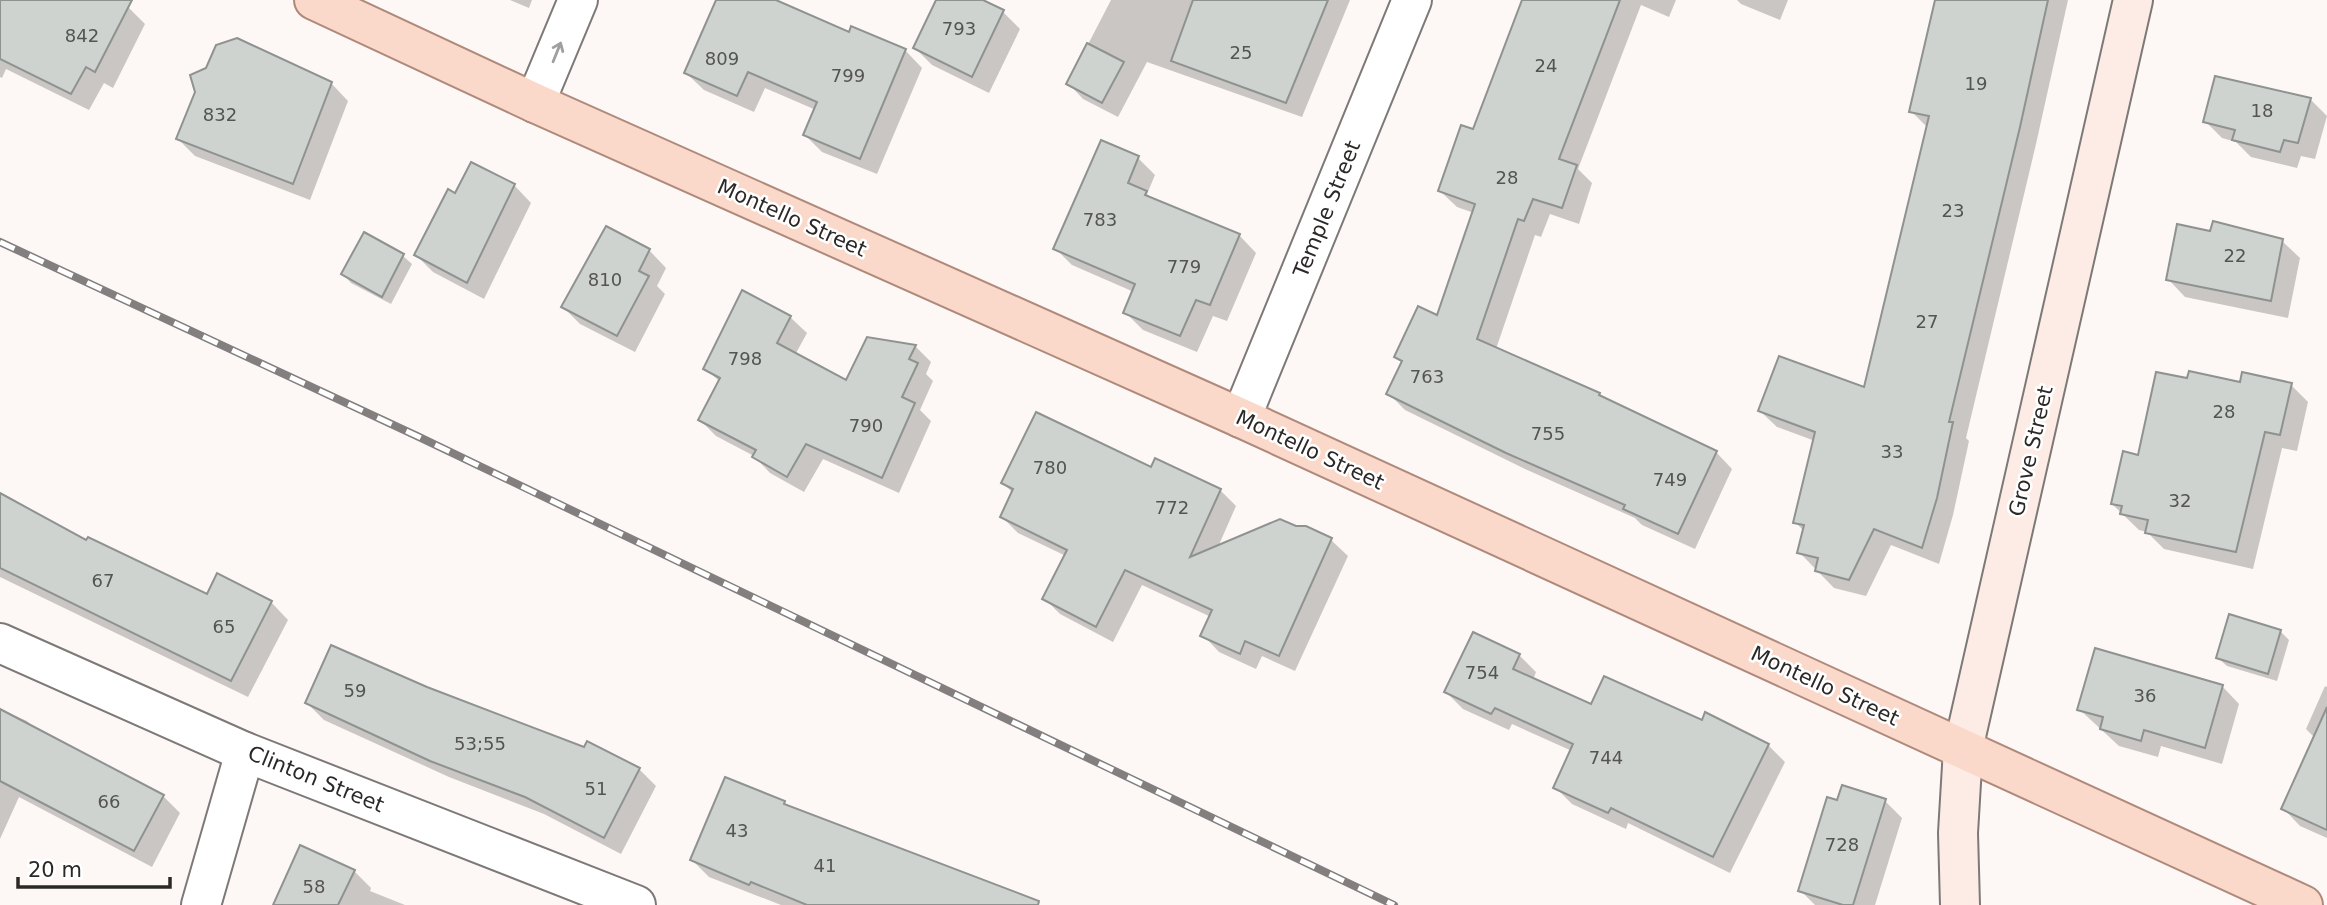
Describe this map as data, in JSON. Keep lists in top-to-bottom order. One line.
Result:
{"streets":{"main road":["Montello Street","Grove Street"],"street":["Temple Street","Clinton Street"]},"crossings":[["Temple Street","Montello Street"],["Montello Street","Grove Street"]],"house_numbers":["793","842","25","809","24","799","19","18","832","28","23","783","22","779","810","27","798","763","28","790","755","33","780","749","32","772","67","65","754","59","36","53;55","744","51","66","43","728","41","58"],"scale_bar":"20 m"}
